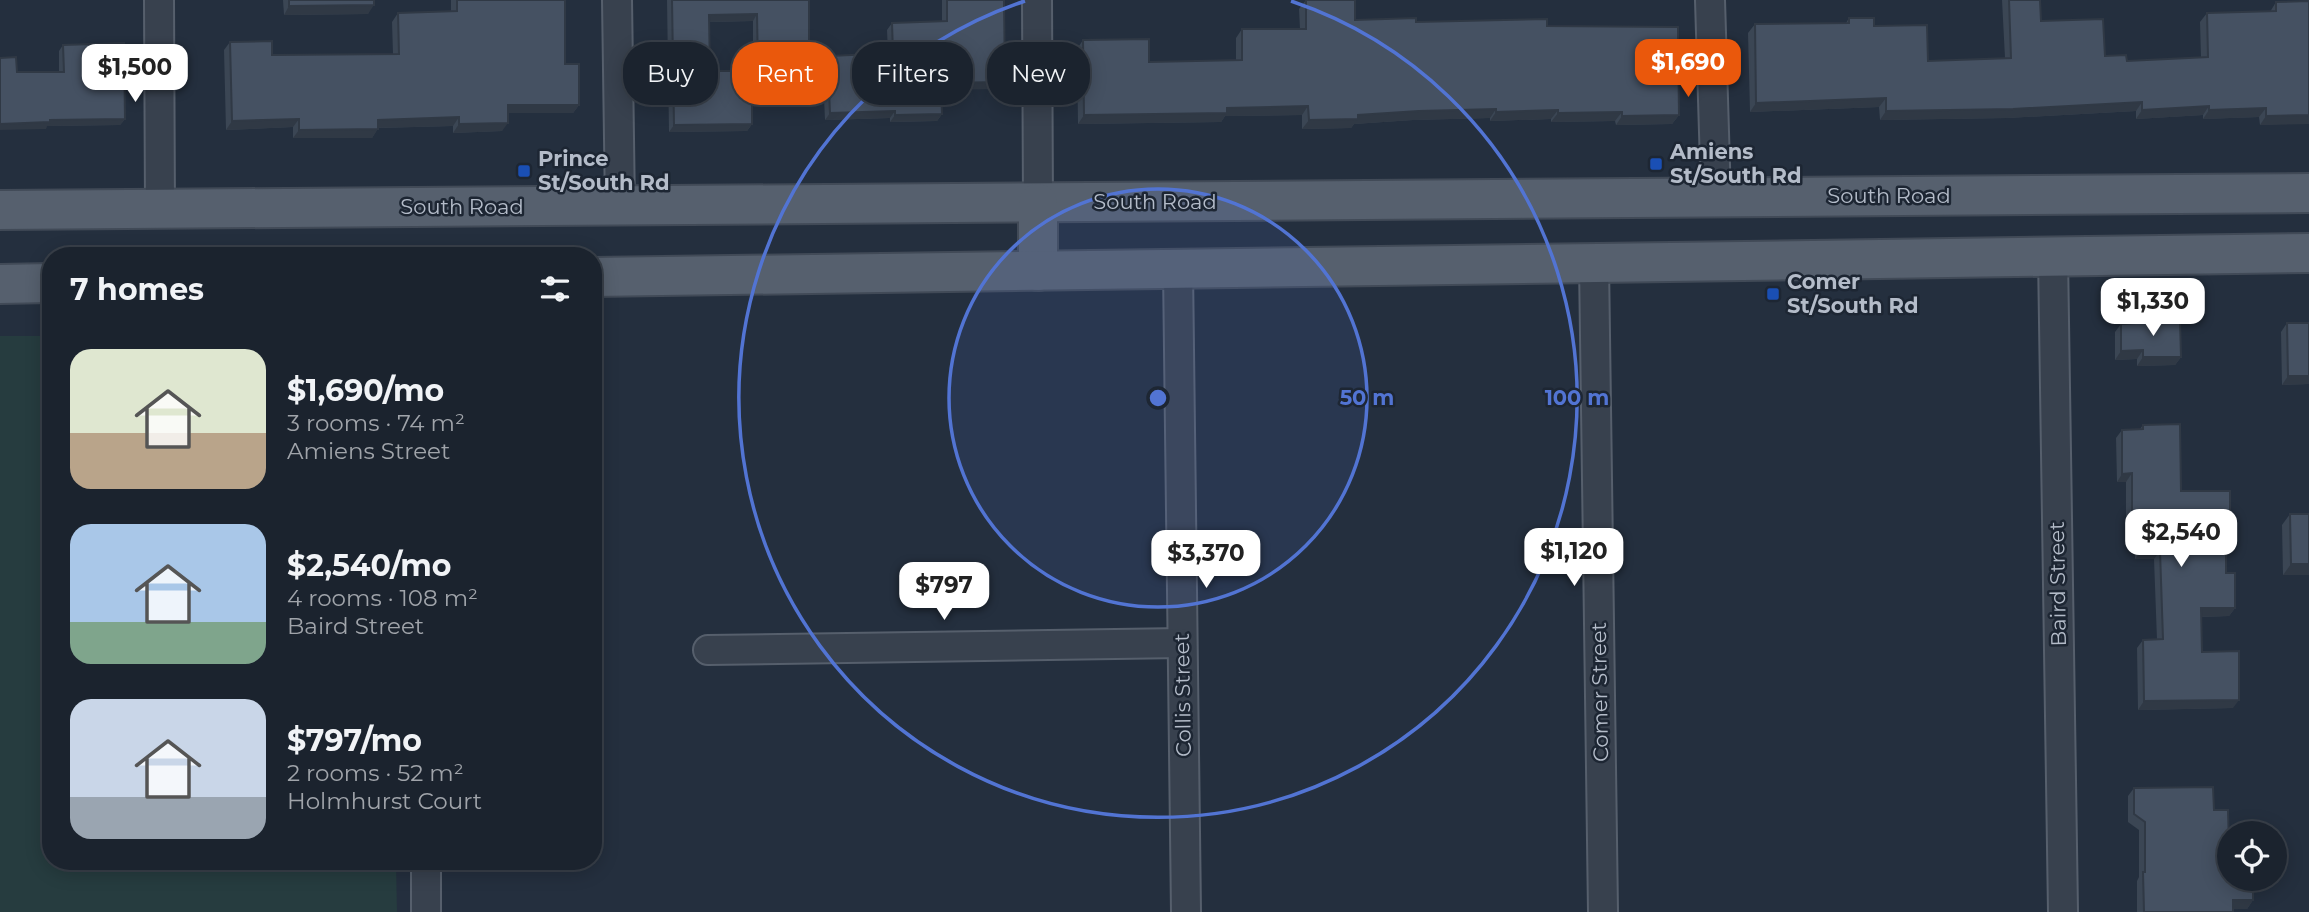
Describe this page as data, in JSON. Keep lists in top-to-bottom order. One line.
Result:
{"streets":{"main road":["South Road"],"street":["Baird Street","Comer Street","Collis Street"]},"places":{"transit":["Amiens St/South Rd","Prince St/South Rd","Comer St/South Rd"]},"page":{"price":["$1,690","$1,500","$1,330","$2,540","$1,120","$3,370","$797"],"chip":["Buy","Rent","Filters","New"],"heading":"7 homes","list":[{"name":"$1,690/mo","note":"3 rooms · 74 m² · Amiens Street"},{"name":"$2,540/mo","note":"4 rooms · 108 m² · Baird Street"},{"name":"$797/mo","note":"2 rooms · 52 m² · Holmhurst Court"}]},"rings":["50 m","100 m"]}
